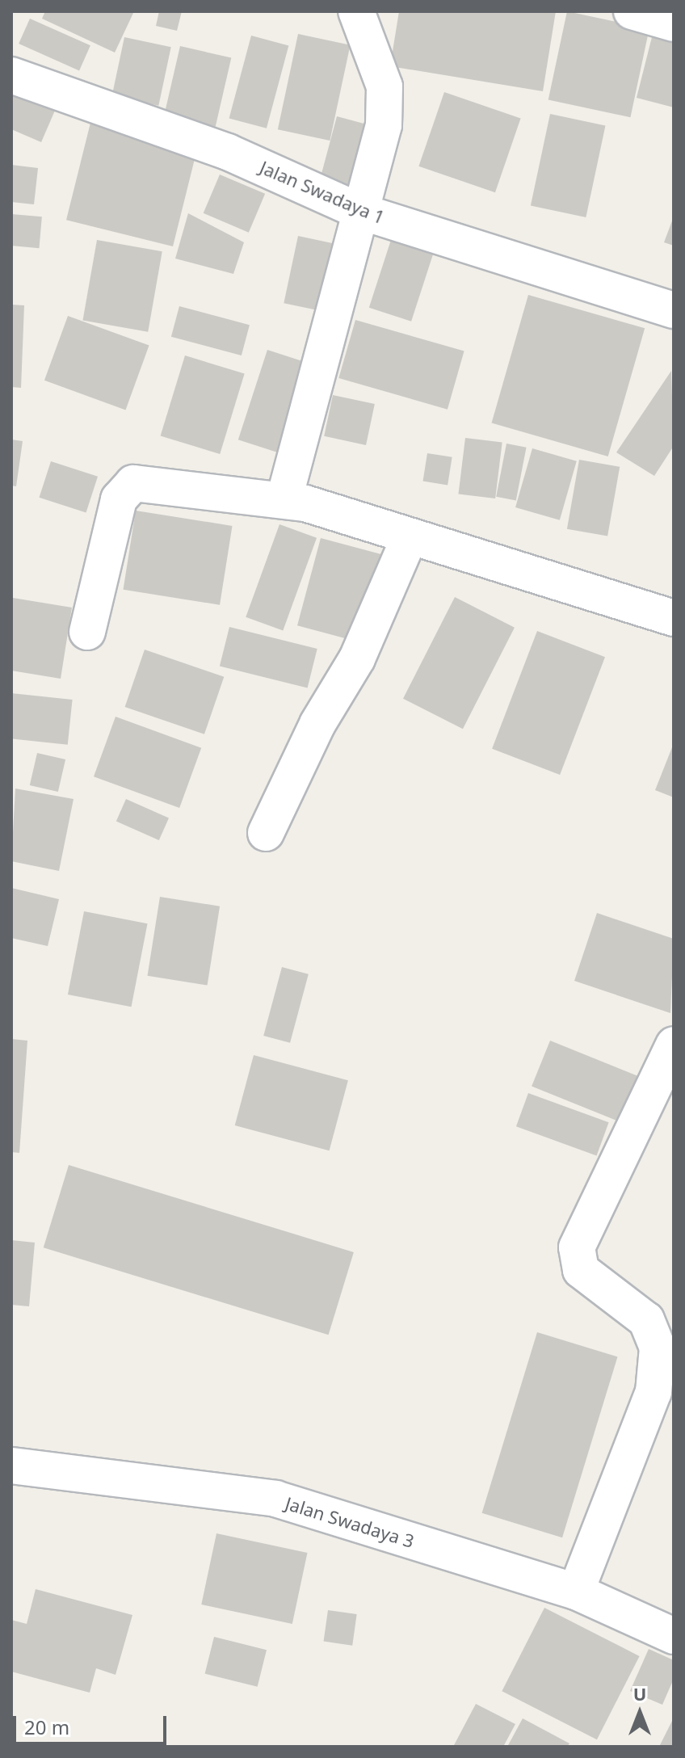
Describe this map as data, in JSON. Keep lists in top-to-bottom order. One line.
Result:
{"streets":{"street":["Jalan Swadaya 1","Jalan Swadaya 3"]},"scale_bar":"20 m","north":"top"}
